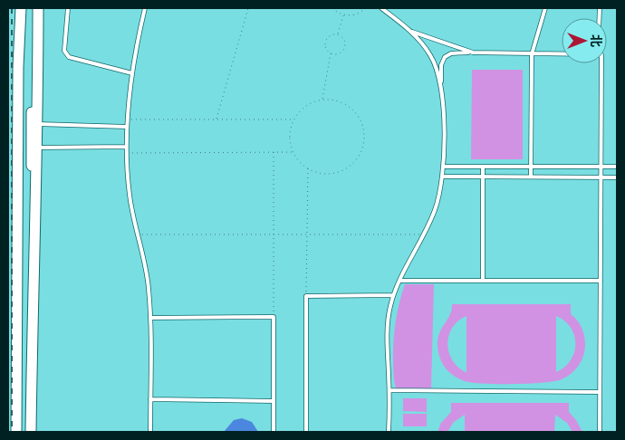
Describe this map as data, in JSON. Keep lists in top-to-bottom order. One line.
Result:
{"north":"right"}
